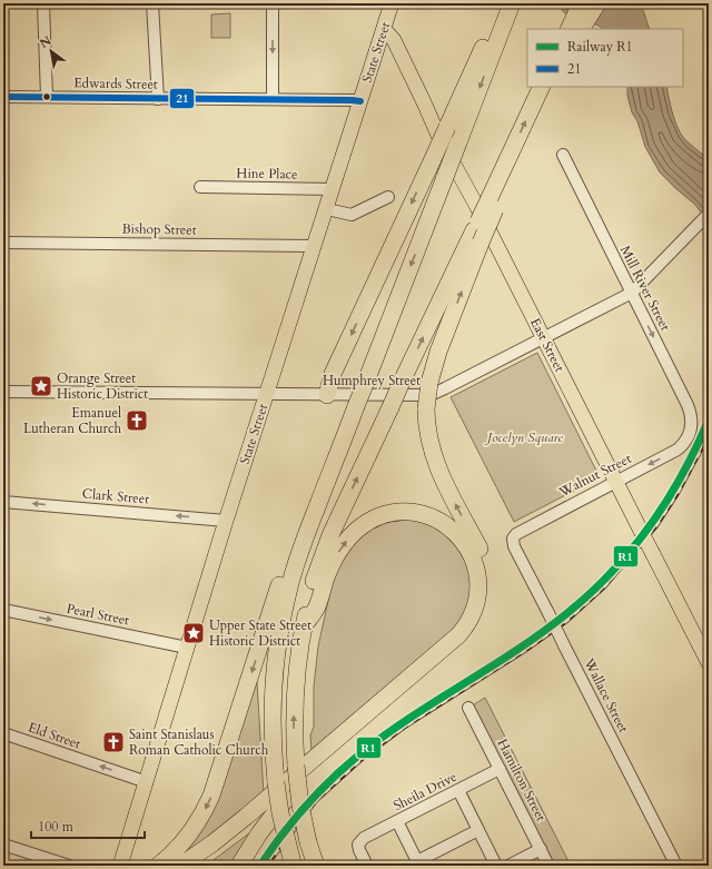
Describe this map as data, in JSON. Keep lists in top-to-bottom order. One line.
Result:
{"streets":{"main road":["State Street","East Street"],"street":["Edwards Street","Hine Place","Bishop Street","Mill River Street","Humphrey Street","Walnut Street","Clark Street","Pearl Street","Wallace Street","Eld Street","Hamilton Street","Sheila Drive"]},"crossings":[["State Street","Edwards Street"],["State Street","Hine Place"],["State Street","Bishop Street"],["State Street","East Street"],["State Street","Humphrey Street"],["State Street","Clark Street"],["State Street","Pearl Street"],["State Street","Eld Street"],["Mill River Street","Humphrey Street"],["Mill River Street","Walnut Street"],["East Street","Humphrey Street"],["East Street","Walnut Street"],["Walnut Street","Wallace Street"],["Hamilton Street","Sheila Drive"]],"one_way":["Mill River Street","Walnut Street","Clark Street","Pearl Street","Eld Street"],"parks":["Jocelyn Square"],"places":{"place":["Orange Street Historic District","Upper State Street Historic District"],"church":["Emanuel Lutheran Church","Saint Stanislaus Roman Catholic Church"]},"lines":["transit line 21","rail line R1"],"legend":["Railway R1","21"],"scale_bar":"100 m","north":"top left"}
